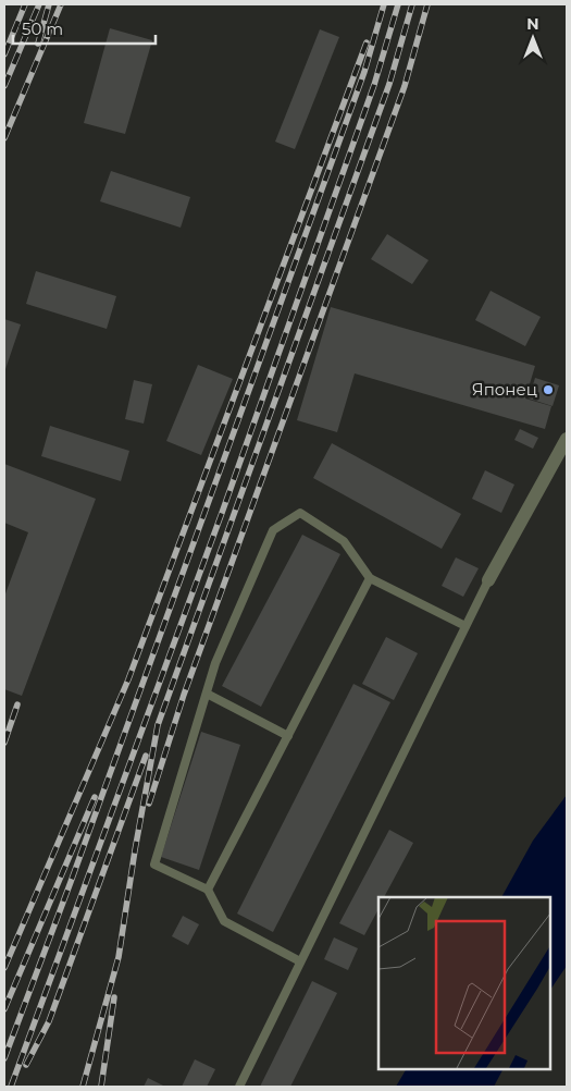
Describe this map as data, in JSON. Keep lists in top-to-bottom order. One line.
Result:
{"places":["Японец"],"scale_bar":"50 m","north":"top"}
